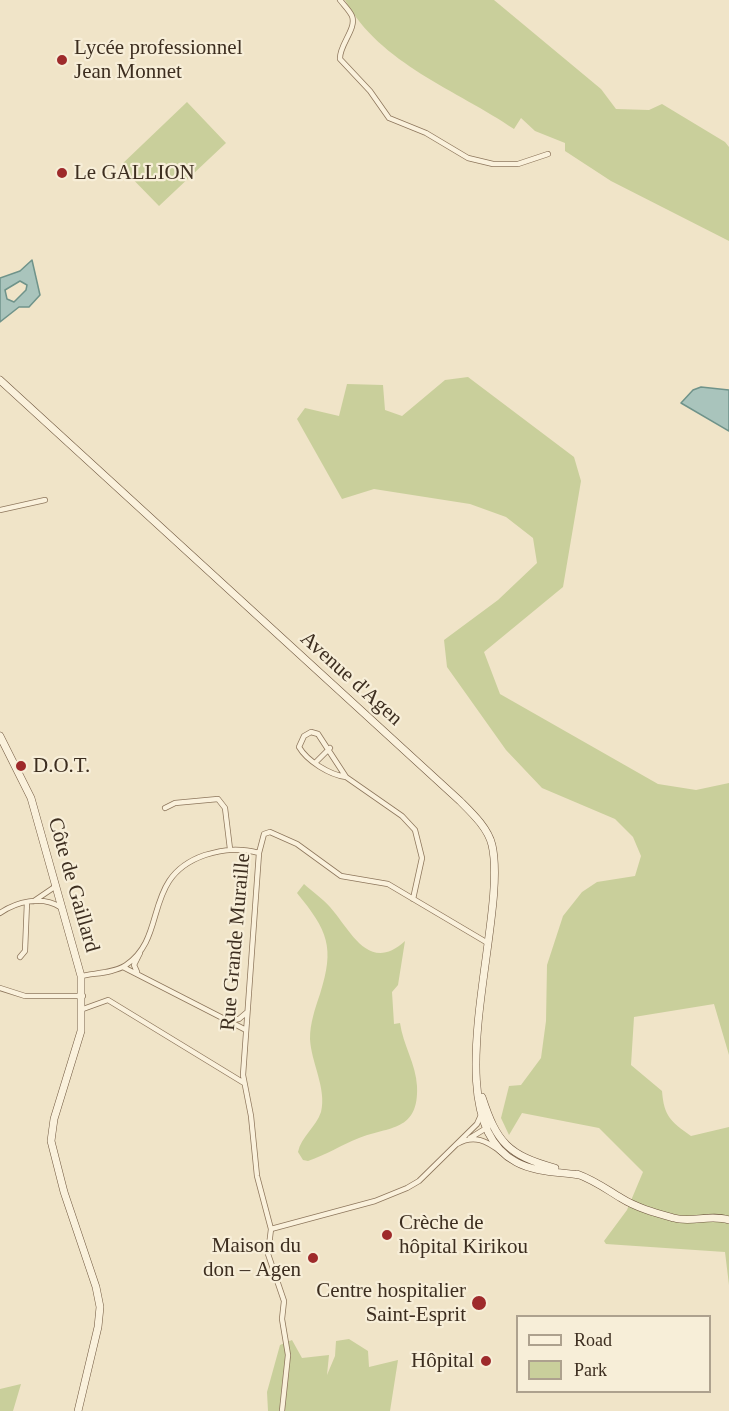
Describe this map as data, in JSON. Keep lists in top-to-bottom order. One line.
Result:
{"streets":{"main road":["Avenue d'Agen","Côte de Gaillard"],"street":["Rue Grande Muraille"]},"crossings":[["Avenue d'Agen","Rue Grande Muraille"]],"places":["Lycée professionnel Jean Monnet","Le GALLION","D.O.T.","Crèche de hôpital Kirikou","Maison du don – Agen","Centre hospitalier Saint-Esprit","Hôpital"],"legend":["Road","Park"]}
